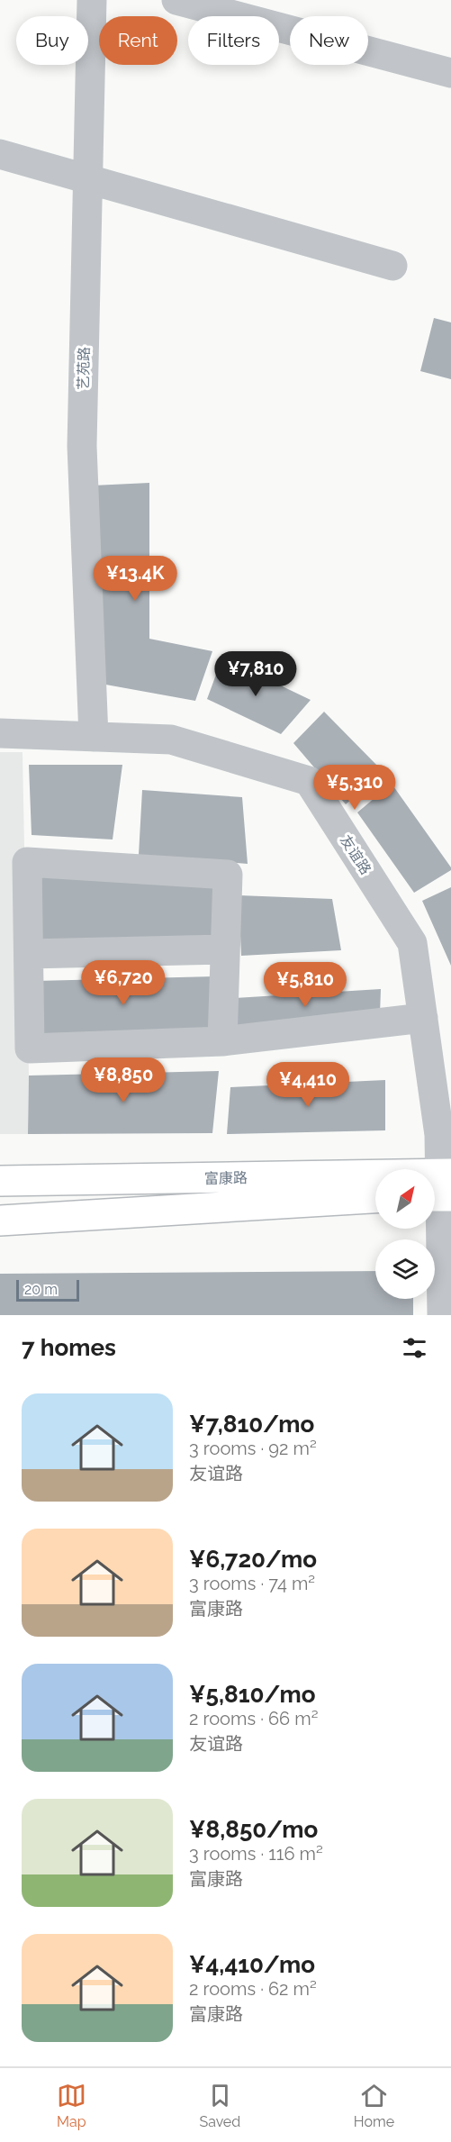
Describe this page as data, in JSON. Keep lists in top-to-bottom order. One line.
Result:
{"streets":{"main road":["富康路"],"street":["艺苑路","友谊路"]},"crossings":[["艺苑路","友谊路"],["友谊路","富康路"]],"scale_bar":"20 m","north":"top right","page":{"chip":["Buy","Rent","Filters","New"],"price":["¥13.4K","¥7,810","¥5,310","¥6,720","¥5,810","¥8,850","¥4,410"],"scale":"20 m","heading":"7 homes","list":[{"name":"¥7,810/mo","note":"3 rooms · 92 m² · 友谊路"},{"name":"¥6,720/mo","note":"3 rooms · 74 m² · 富康路"},{"name":"¥5,810/mo","note":"2 rooms · 66 m² · 友谊路"},{"name":"¥8,850/mo","note":"3 rooms · 116 m² · 富康路"},{"name":"¥4,410/mo","note":"2 rooms · 62 m² · 富康路"}],"tabs":["Map","Saved","Home"]}}
